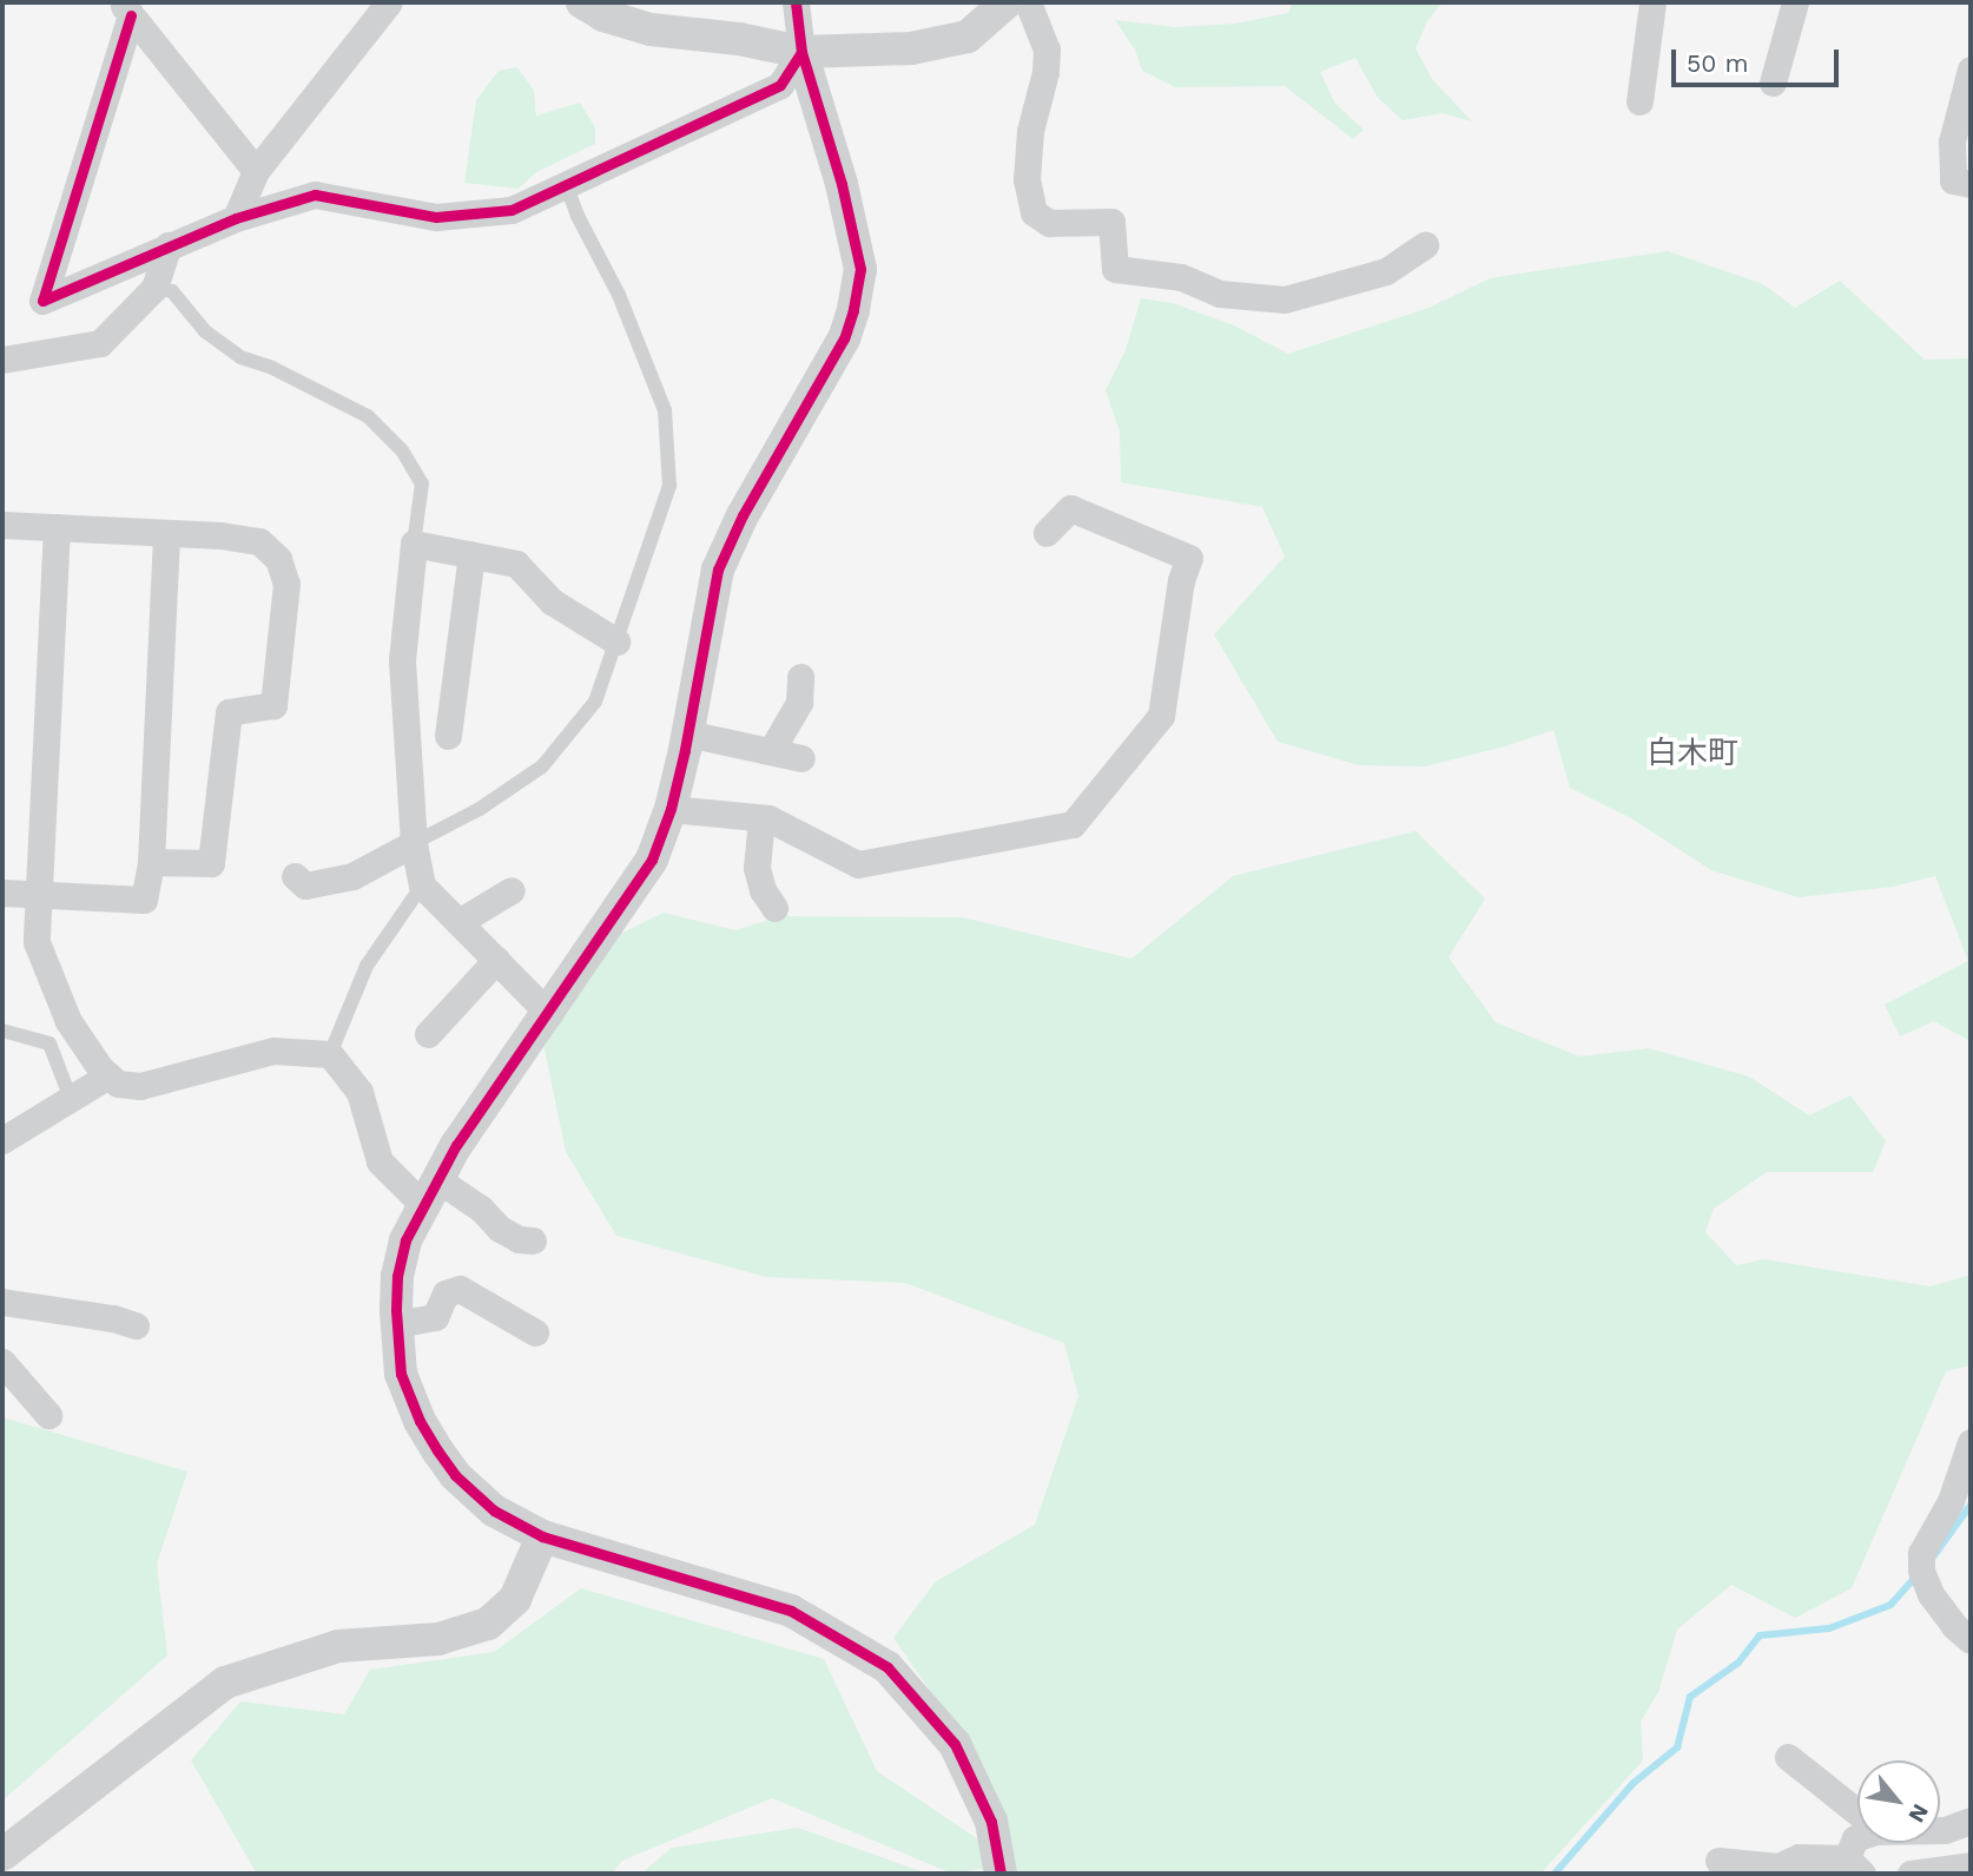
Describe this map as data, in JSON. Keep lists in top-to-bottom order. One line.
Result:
{"districts":["白木町"],"scale_bar":"50 m","north":"bottom right"}
